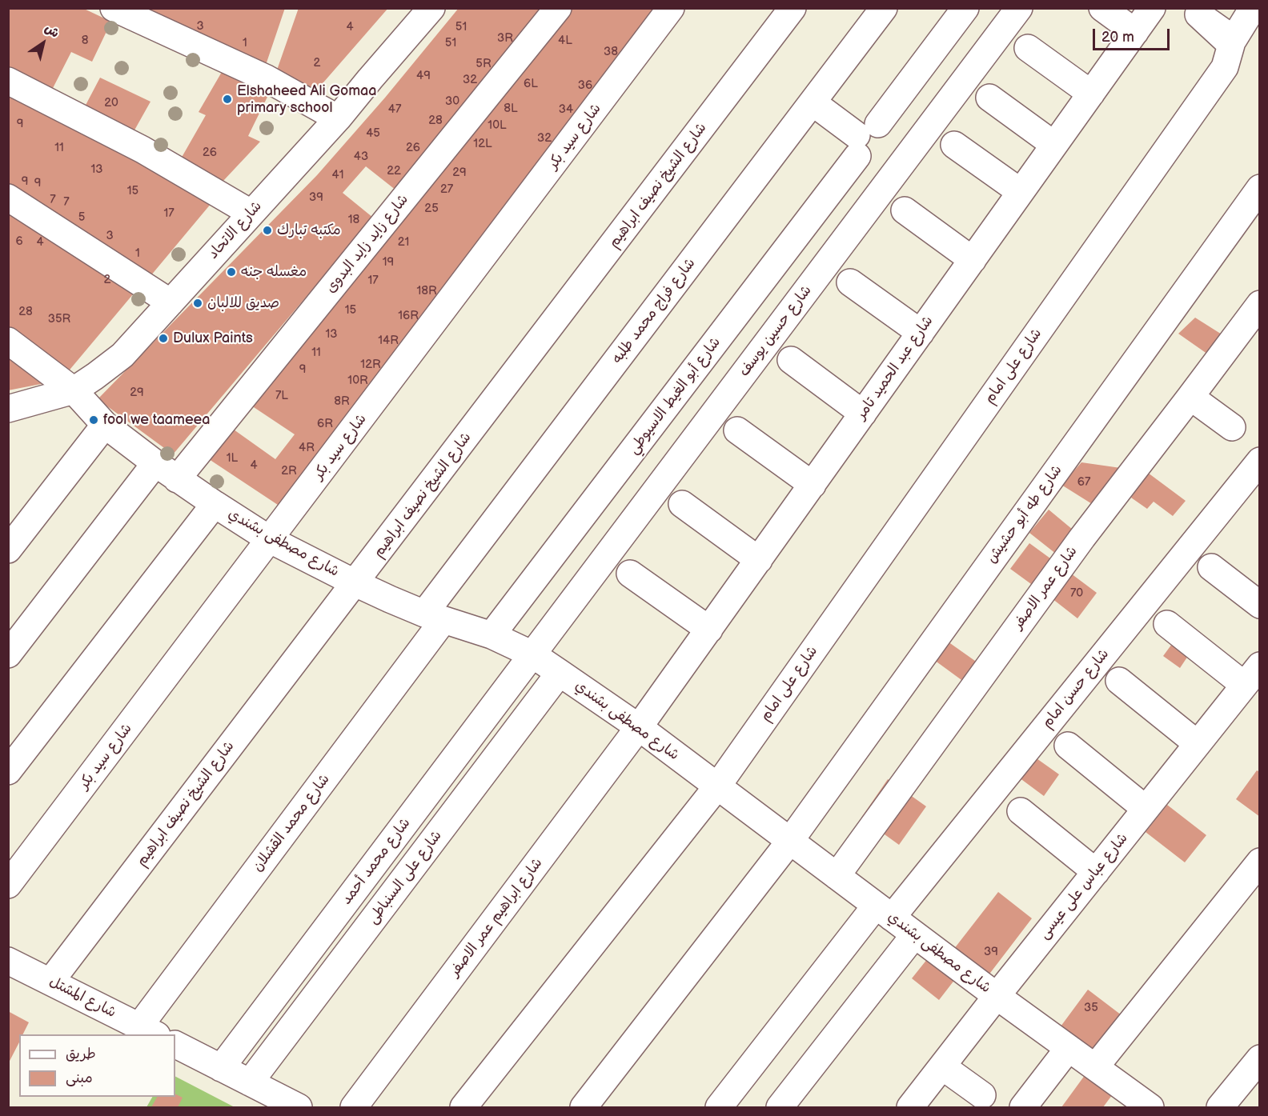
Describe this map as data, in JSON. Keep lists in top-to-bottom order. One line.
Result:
{"streets":{"street":["شارع سيد بكر","شارع الشيخ نصيف ابراهيم","شارع الاتحاد","شارع زايد زايد البدوى","شارع فراج محمد طلبه","شارع حسين يوسف","شارع على امام","شارع عبد الحميد تامر","شارع أبو الغيط الاسيوطي","شارع طه أبو حشيش","شارع مصطفى بشندي","شارع عمر الاصفر","شارع حسن امام","شارع محمد القشلان","شارع محمد أحمد","شارع على السنباطى","شارع عباس على عيسى","شارع ابراهيم عمر الاصفر","شارع المشتل"]},"crossings":[["شارع سيد بكر","شارع مصطفى بشندي"],["شارع الشيخ نصيف ابراهيم","شارع مصطفى بشندي"],["شارع الشيخ نصيف ابراهيم","شارع المشتل"],["شارع الاتحاد","شارع مصطفى بشندي"],["شارع زايد زايد البدوى","شارع مصطفى بشندي"],["شارع فراج محمد طلبه","شارع مصطفى بشندي"],["شارع فراج محمد طلبه","شارع محمد القشلان"],["شارع حسين يوسف","شارع مصطفى بشندي"],["شارع حسين يوسف","شارع محمد أحمد"],["شارع على امام","شارع مصطفى بشندي"],["شارع عبد الحميد تامر","شارع مصطفى بشندي"],["شارع عبد الحميد تامر","شارع ابراهيم عمر الاصفر"],["شارع أبو الغيط الاسيوطي","شارع مصطفى بشندي"],["شارع طه أبو حشيش","شارع مصطفى بشندي"],["شارع مصطفى بشندي","شارع عمر الاصفر"],["شارع مصطفى بشندي","شارع حسن امام"],["شارع مصطفى بشندي","شارع محمد القشلان"],["شارع مصطفى بشندي","شارع محمد أحمد"],["شارع مصطفى بشندي","شارع على السنباطى"],["شارع مصطفى بشندي","شارع عباس على عيسى"],["شارع مصطفى بشندي","شارع ابراهيم عمر الاصفر"],["شارع محمد القشلان","شارع المشتل"]],"places":["Elshaheed Ali Gomaa primary school","مكتبه تبارك","مغسله جنه","صديق للالبان","Dulux Paints","fool we taameea"],"house_numbers":["3","4","51","3R","8","4L","1","51","38","2","5R","49","32","6L","36","30","20","8L","47","34","28","9","10L","45","32","12L","11","26","26","43","13","22","29","41","9","9","27","15","39","7","7","25","17","5","18","3","6","4","21","1","19","2","17","18R","15","28","16R","35R","13","14R","11","12R","9","10R","29","7L","8R","6R","4R","1L","4","2R","67","70","39","35"],"legend":["طريق","مبنى"],"scale_bar":"20 m","north":"top right"}
